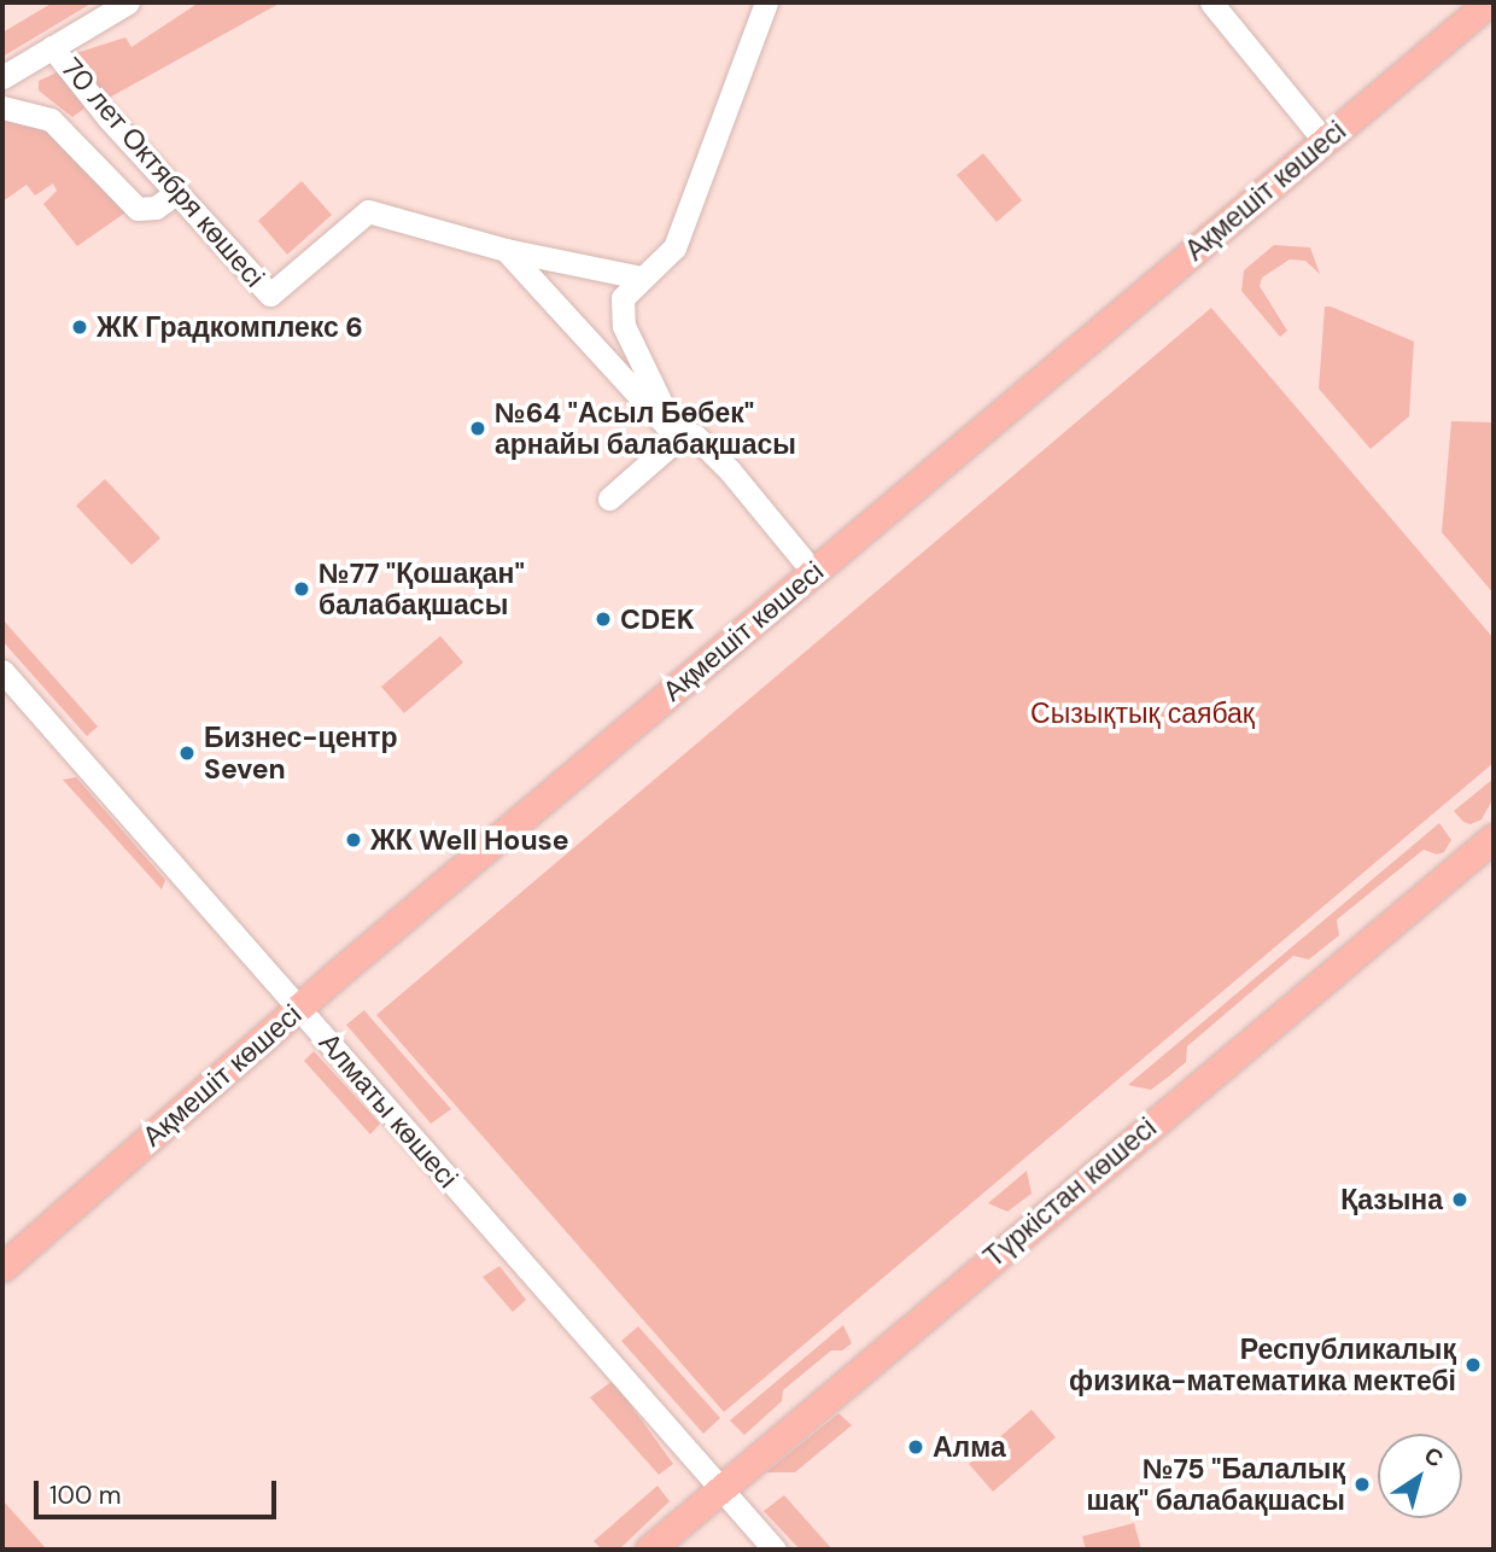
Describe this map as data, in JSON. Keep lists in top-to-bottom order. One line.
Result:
{"streets":{"main road":["Ақмешіт көшесі","Түркістан көшесі"],"street":["70 лет Октября көшесі","Алматы көшесі"]},"crossings":[["Ақмешіт көшесі","Алматы көшесі"],["Алматы көшесі","Түркістан көшесі"]],"parks":["Сызықтық саябақ"],"places":["ЖК Градкомплекс 6","№64 \"Асыл Бөбек\" арнайы балабақшасы","№77 \"Қошақан\" балабақшасы","CDEK","Бизнес-центр Seven","ЖК Well House","Қазына","Республикалық физика-математика мектебі","Алма","№75 \"Балалық шақ\" балабақшасы"],"scale_bar":"100 m","north":"top right"}
